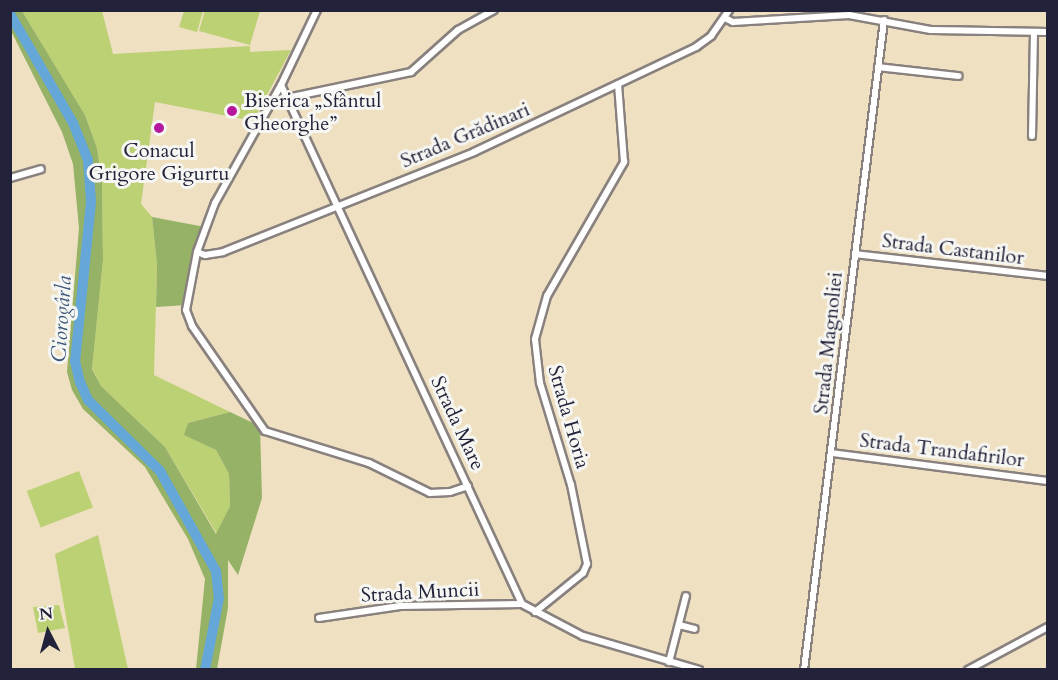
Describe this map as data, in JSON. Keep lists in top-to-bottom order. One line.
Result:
{"streets":{"street":["Strada Grădinari","Strada Castanilor","Strada Magnoliei","Strada Horia","Strada Mare","Strada Trandafirilor","Strada Muncii"]},"crossings":[["Strada Grădinari","Strada Horia"],["Strada Grădinari","Strada Mare"],["Strada Castanilor","Strada Magnoliei"],["Strada Magnoliei","Strada Trandafirilor"],["Strada Mare","Strada Muncii"]],"water":["Ciorogârla"],"places":["Biserica „Sfântul Gheorghe”","Conacul Grigore Gigurtu"],"north":"top"}
